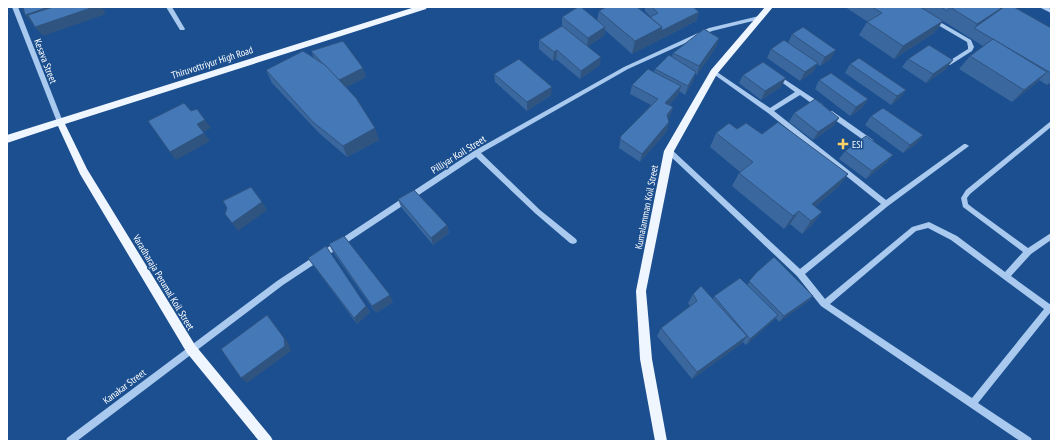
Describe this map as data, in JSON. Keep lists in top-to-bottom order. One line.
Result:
{"streets":{"main road":["Thiruvottriyur High Road","Kumalamman Koil Street","Varadharaja Perumal Koil Street"],"street":["Kesava Street","Pilliyar Koil Street","Kanakar Street"]},"crossings":[["Kesava Street","Thiruvottriyur High Road"],["Kesava Street","Varadharaja Perumal Koil Street"],["Thiruvottriyur High Road","Varadharaja Perumal Koil Street"],["Pilliyar Koil Street","Kumalamman Koil Street"],["Pilliyar Koil Street","Varadharaja Perumal Koil Street"],["Pilliyar Koil Street","Kanakar Street"],["Varadharaja Perumal Koil Street","Kanakar Street"]],"places":{"health":["ESI"]}}
